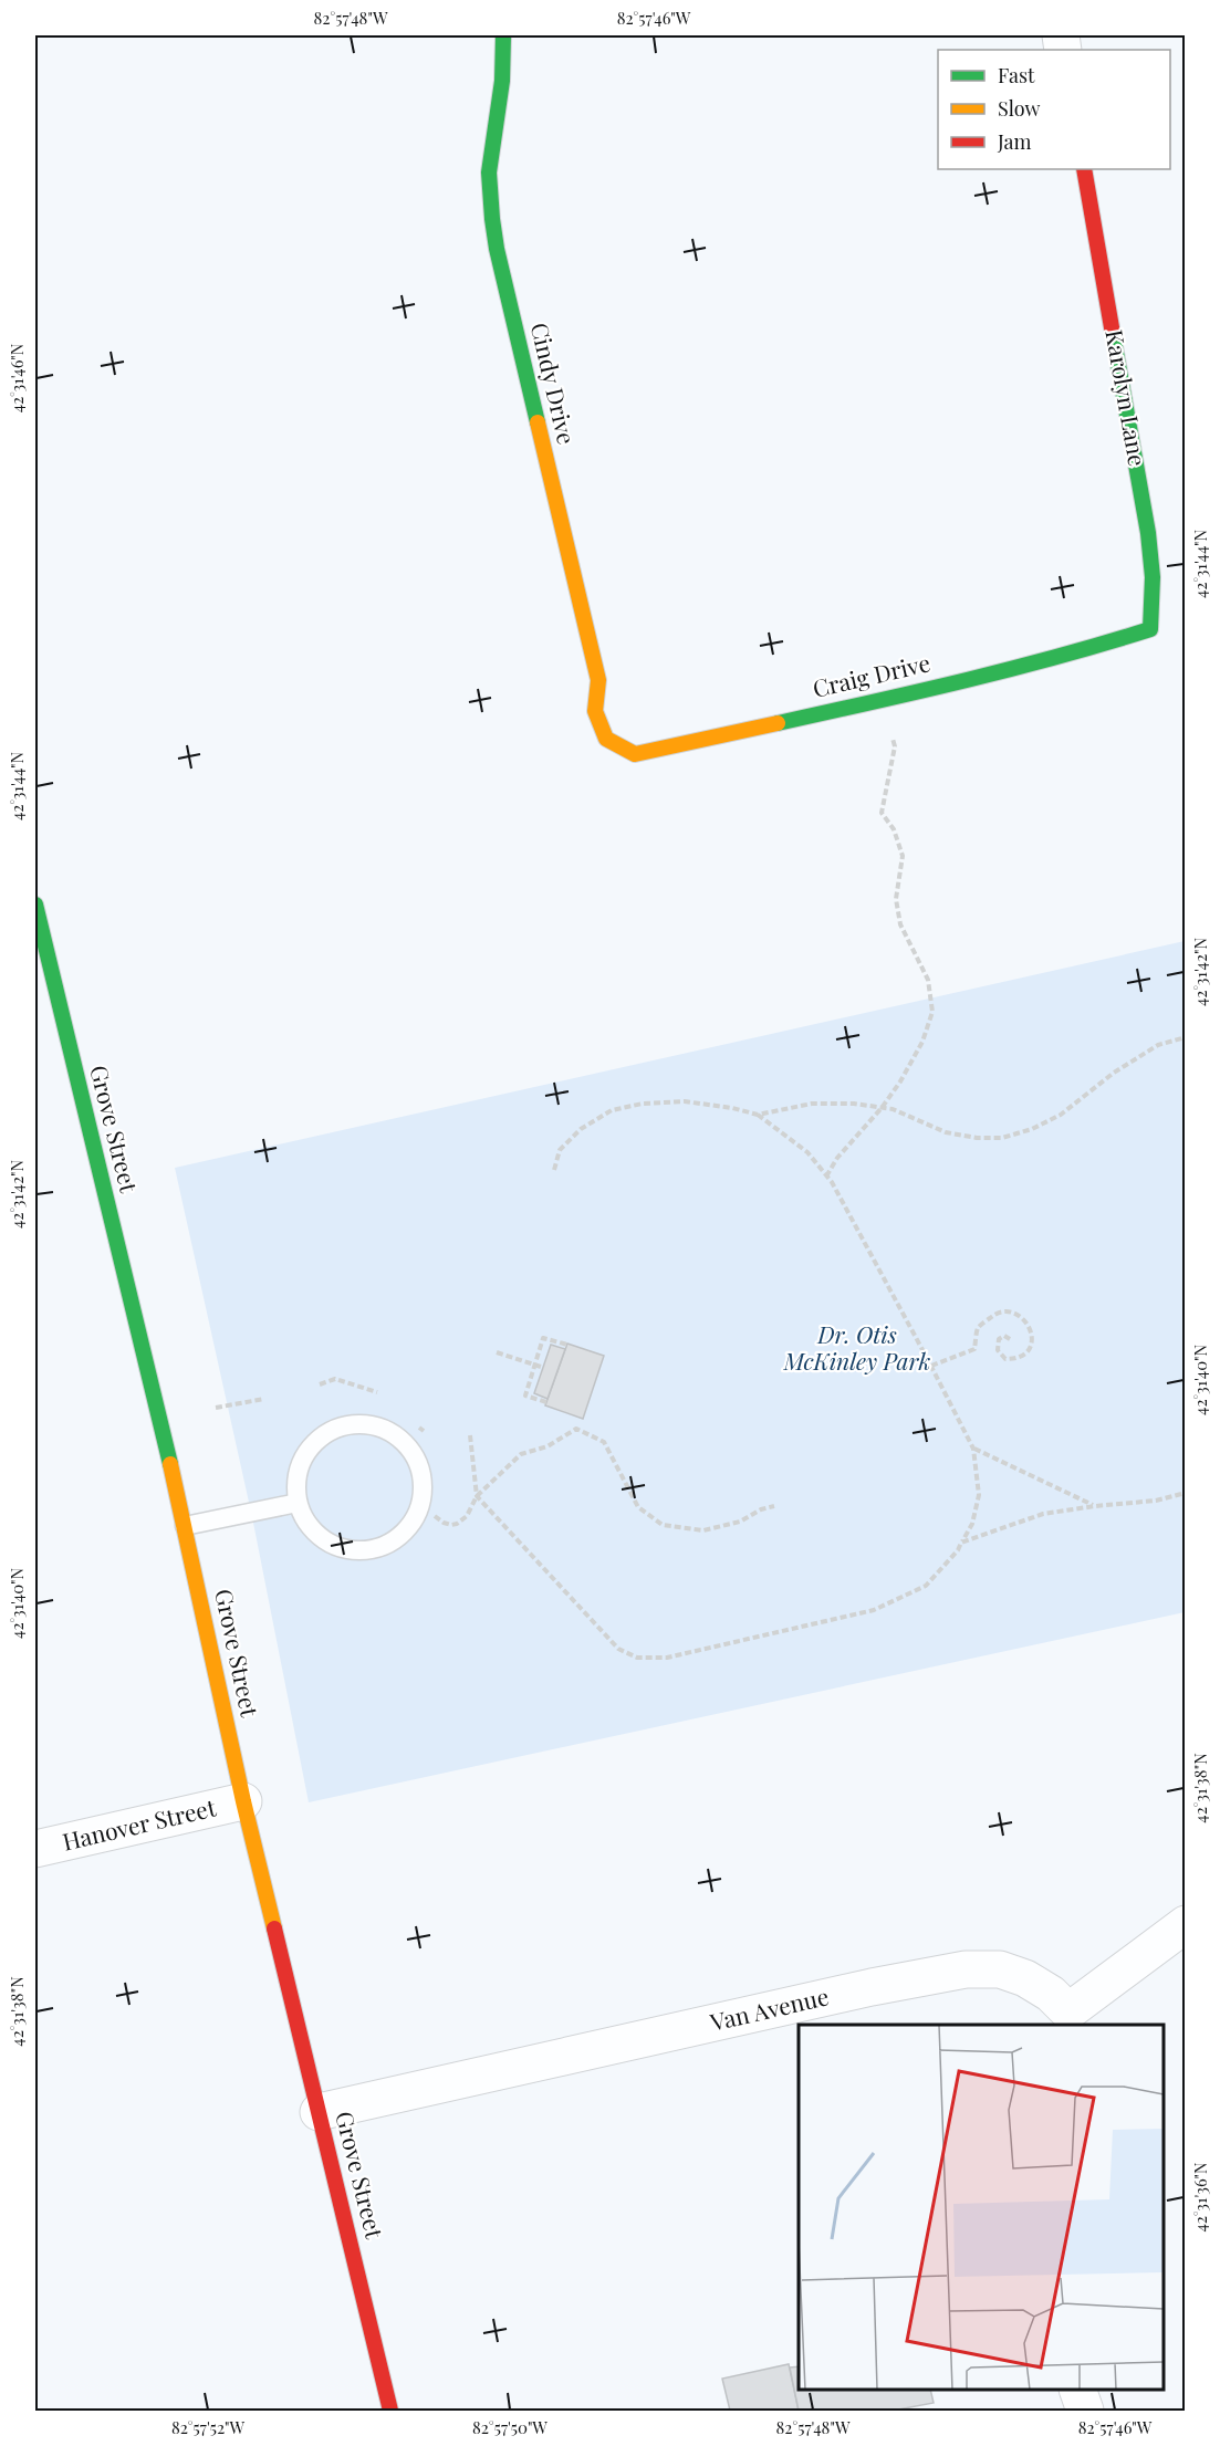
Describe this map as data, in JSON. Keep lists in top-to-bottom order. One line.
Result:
{"streets":{"street":["Cindy Drive","Karolyn Lane","Craig Drive","Grove Street","Hanover Street","Van Avenue"]},"crossings":[["Cindy Drive","Craig Drive"],["Karolyn Lane","Craig Drive"],["Grove Street","Hanover Street"],["Grove Street","Van Avenue"]],"parks":["Dr. Otis McKinley Park"],"legend":["Fast","Slow","Jam"],"coordinates":["82°57'48\"W","82°57'46\"W","42°31'46\"N","42°31'44\"N","42°31'42\"N","42°31'40\"N","42°31'38\"N","42°31'36\"N","82°57'52\"W","82°57'50\"W"]}
